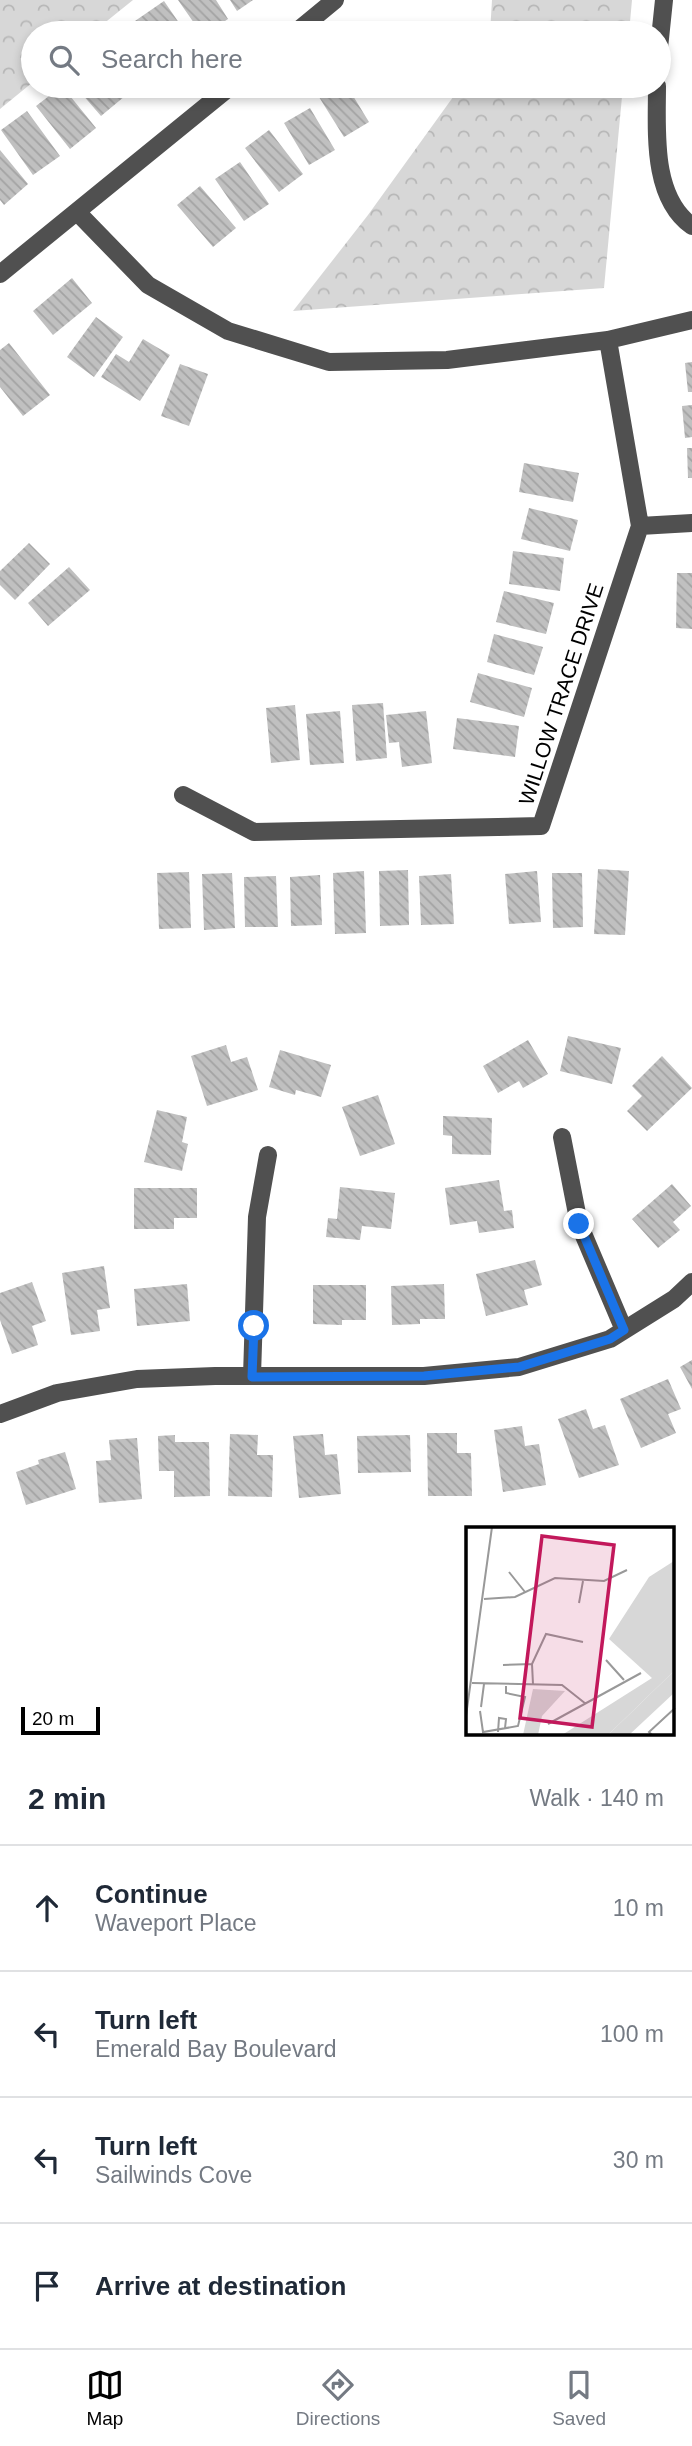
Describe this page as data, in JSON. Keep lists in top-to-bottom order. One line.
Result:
{"streets":{"street":["WILLOW TRACE DRIVE"]},"scale_bar":"20 m","page":{"search":"Search here","scale":"20 m","heading":["2 min","Walk · 140 m"],"list":[["Continue","Waveport Place","10 m"],["Turn left","Emerald Bay Boulevard","100 m"],["Turn left","Sailwinds Cove","30 m"],"Arrive at destination"],"nav":["Map","Directions","Saved"]}}
